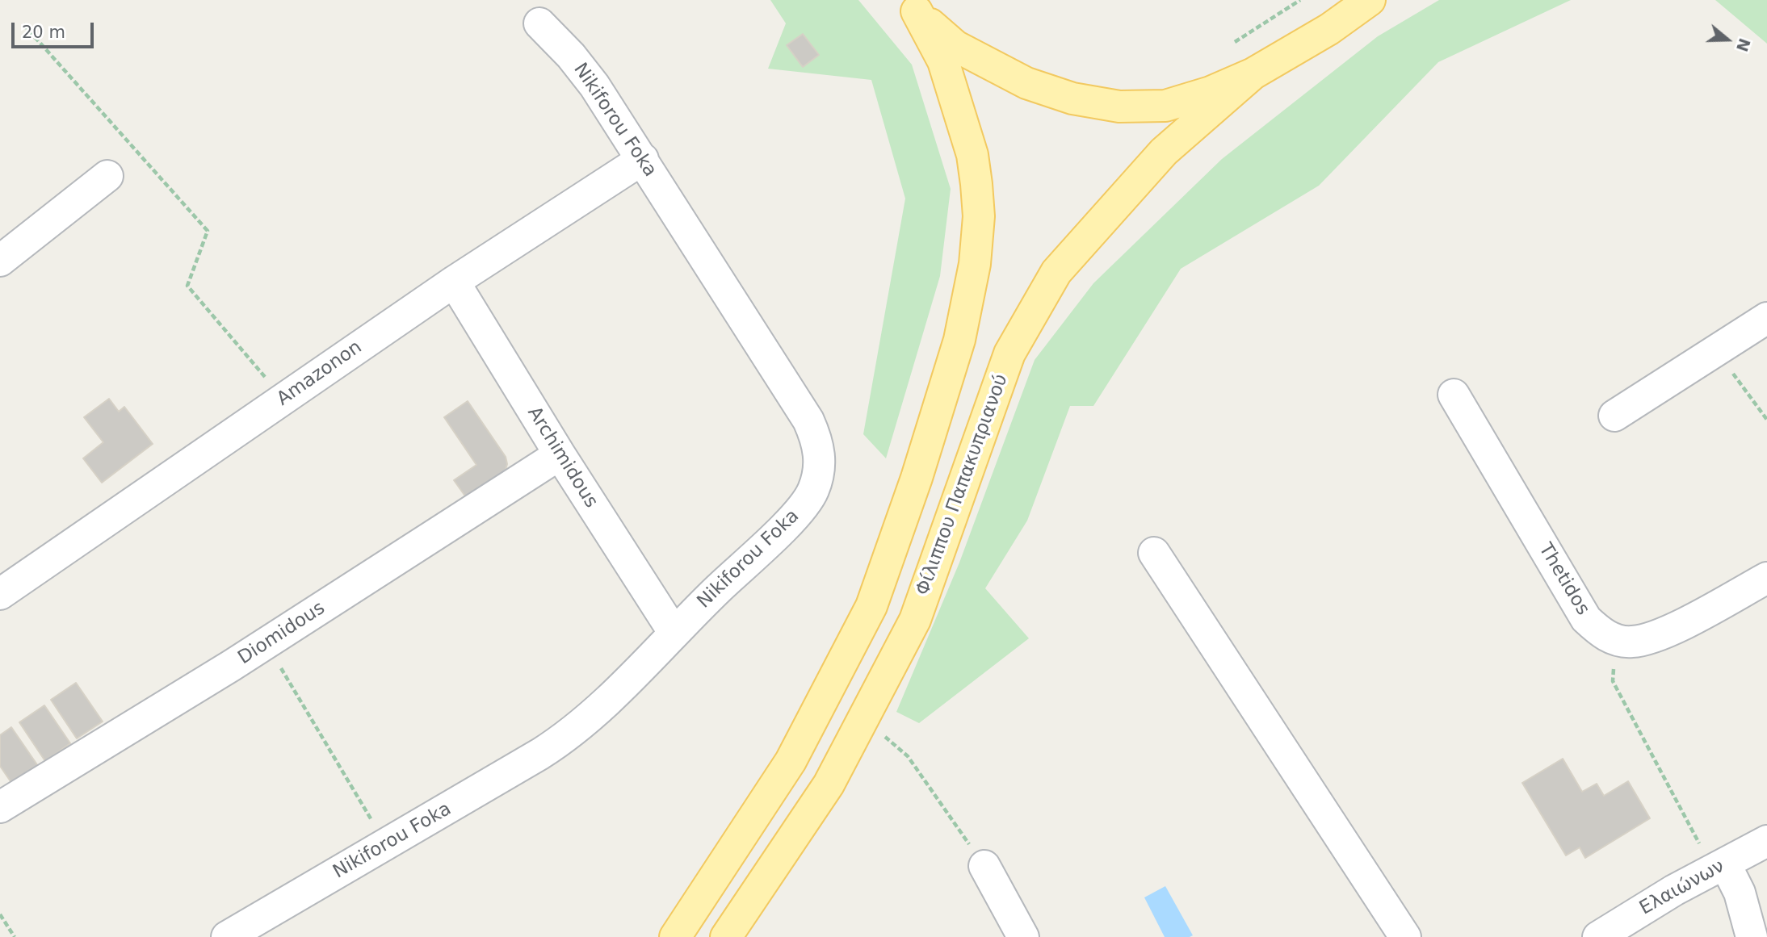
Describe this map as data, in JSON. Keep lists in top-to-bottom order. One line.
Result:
{"streets":{"main road":["Φίλιππου Παπακυπριανού"],"street":["Nikiforou Foka","Amazonon","Archimidous","Thetidos","Diomidous","Ελαιώνων"]},"crossings":[["Nikiforou Foka","Amazonon"],["Nikiforou Foka","Archimidous"],["Amazonon","Archimidous"],["Archimidous","Diomidous"]],"scale_bar":"20 m","north":"right"}
